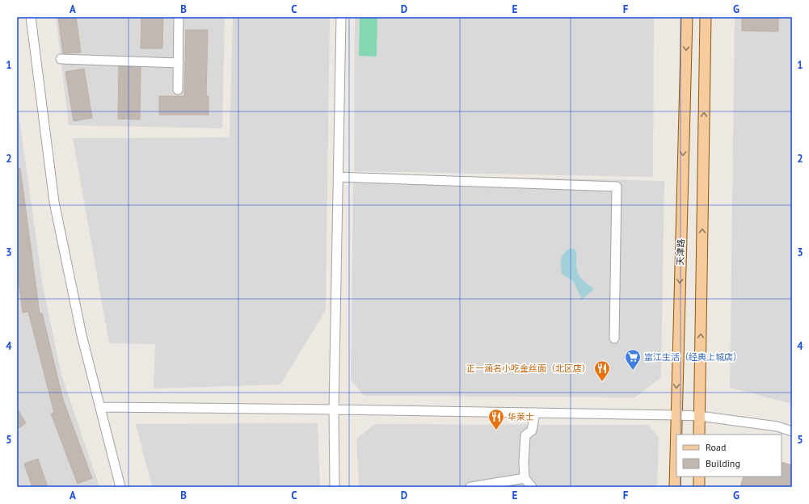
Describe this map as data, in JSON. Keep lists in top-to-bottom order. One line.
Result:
{"streets":{"main road":["天津路"]},"places":{"supermarket":["富江生活（经典上城店）"],"restaurant":["正一涵名小吃金丝面（北区店）","华莱士"]},"legend":["Road","Building"],"grid":{"columns":["A","B","C","D","E","F","G"],"rows":["1","2","3","4","5"]}}
